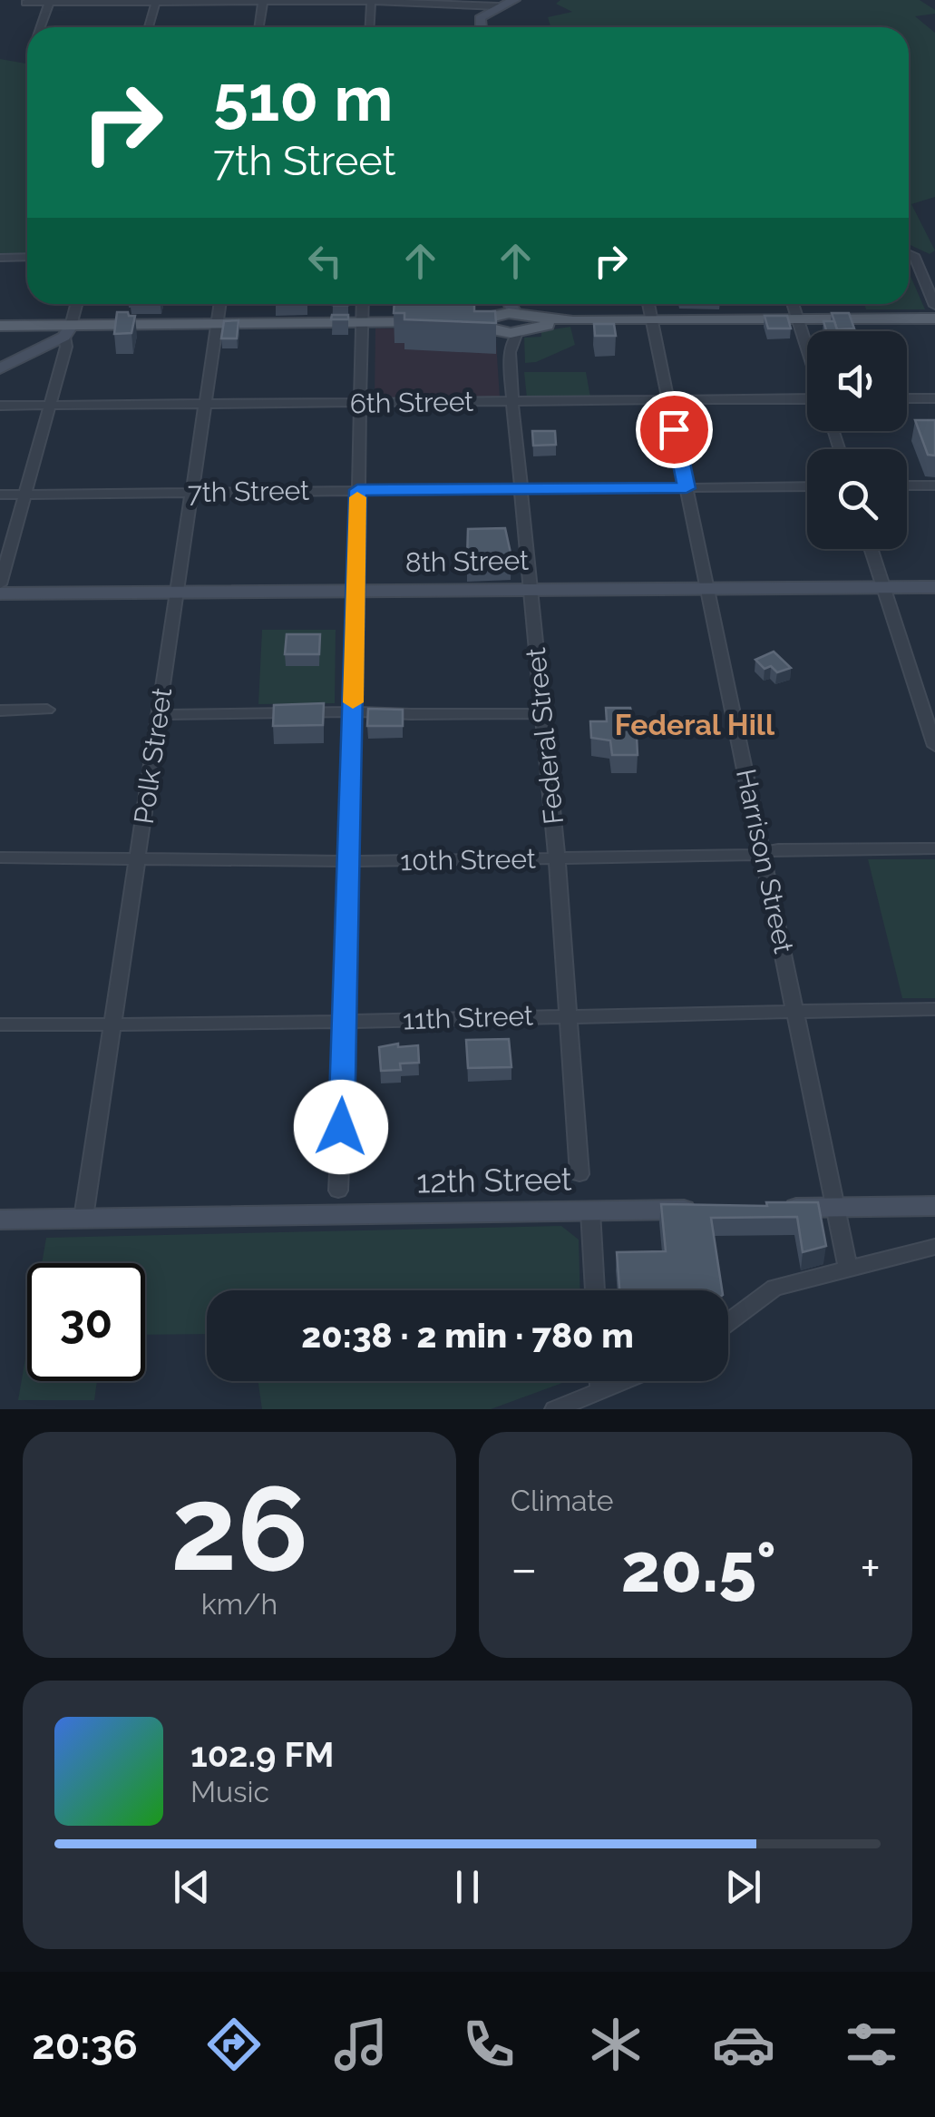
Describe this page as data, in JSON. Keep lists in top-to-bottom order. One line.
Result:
{"streets":{"street":["6th Street","7th Street","8th Street","Federal Street","Polk Street","10th Street","Harrison Street","11th Street","12th Street"]},"crossings":[["6th Street","Federal Street"],["6th Street","Polk Street"],["6th Street","Harrison Street"],["7th Street","Federal Street"],["7th Street","Polk Street"],["7th Street","Harrison Street"],["8th Street","Federal Street"],["8th Street","Polk Street"],["8th Street","Harrison Street"],["Federal Street","10th Street"],["Federal Street","11th Street"],["Polk Street","10th Street"],["Polk Street","11th Street"],["Polk Street","12th Street"],["10th Street","Harrison Street"],["Harrison Street","11th Street"]],"districts":["Federal Hill"],"page":{"turn":["510 m","7th Street"],"limit":"30","trip":"20:38 · 2 min · 780 m","tile":[["26","km/h"],"Climate"],"heat":["−","20.5°","+"],"song":["102.9 FM","Music"],"tabs":"20:36"}}
